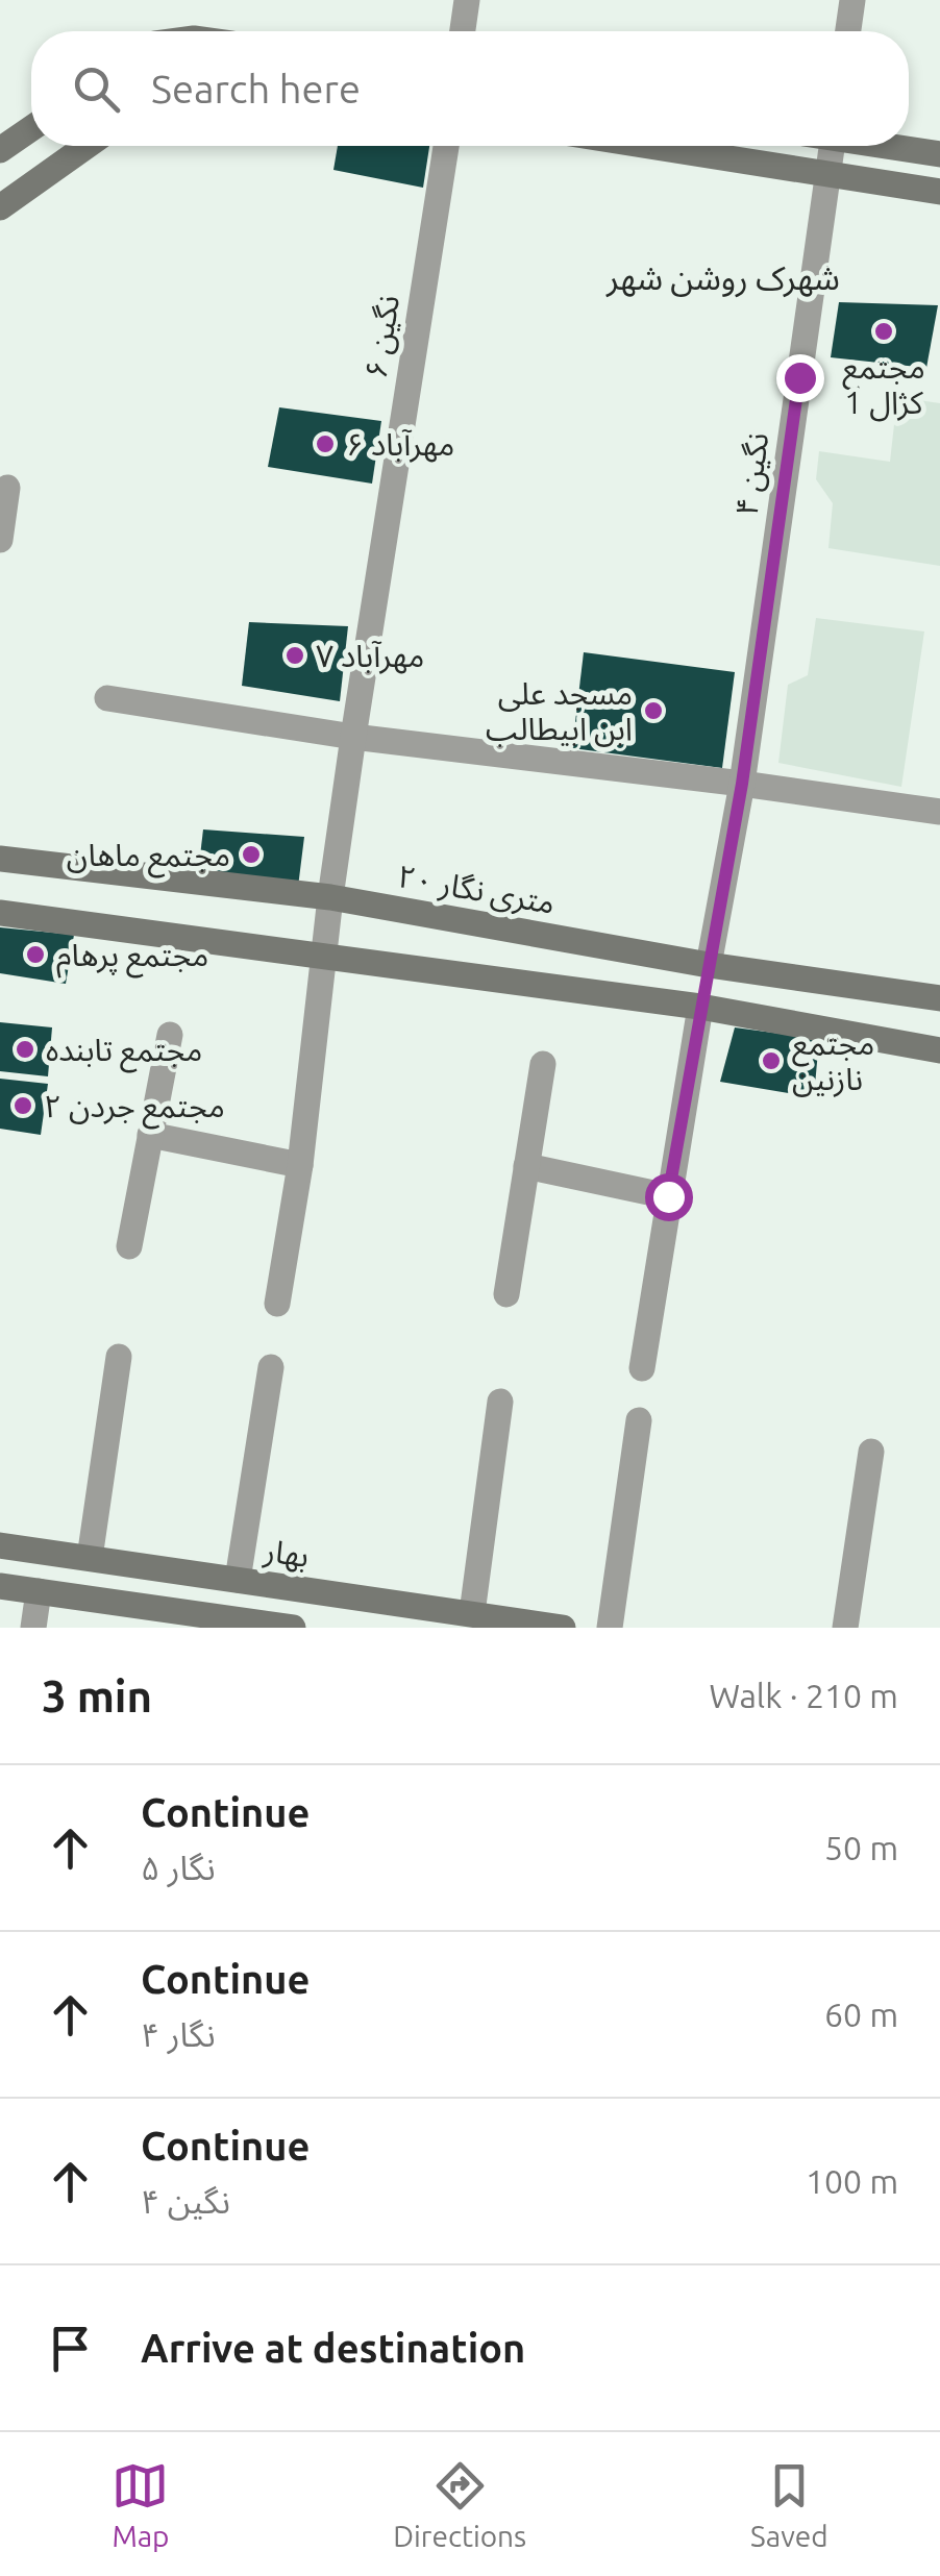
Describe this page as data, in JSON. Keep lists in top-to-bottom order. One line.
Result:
{"streets":{"street":["نگین ۶","نگین ۴","۲۰ متری نگار","بهار"]},"crossings":[["نگین ۶","۲۰ متری نگار"],["نگین ۴","۲۰ متری نگار"]],"districts":["شهرک روشن شهر"],"places":["مجتمع کژال 1","مهرآباد ۶","مهرآباد ۷","مسجد علی ابن ابیطالب","مجتمع ماهان","مجتمع پرهام","مجتمع تابنده","مجتمع نازنین","مجتمع جردن ۲"],"page":{"search":"Search here","heading":["3 min","Walk · 210 m"],"list":[["Continue","نگار ۵","50 m"],["Continue","نگار ۴","60 m"],["Continue","نگین ۴","100 m"],"Arrive at destination"],"nav":["Map","Directions","Saved"]}}
